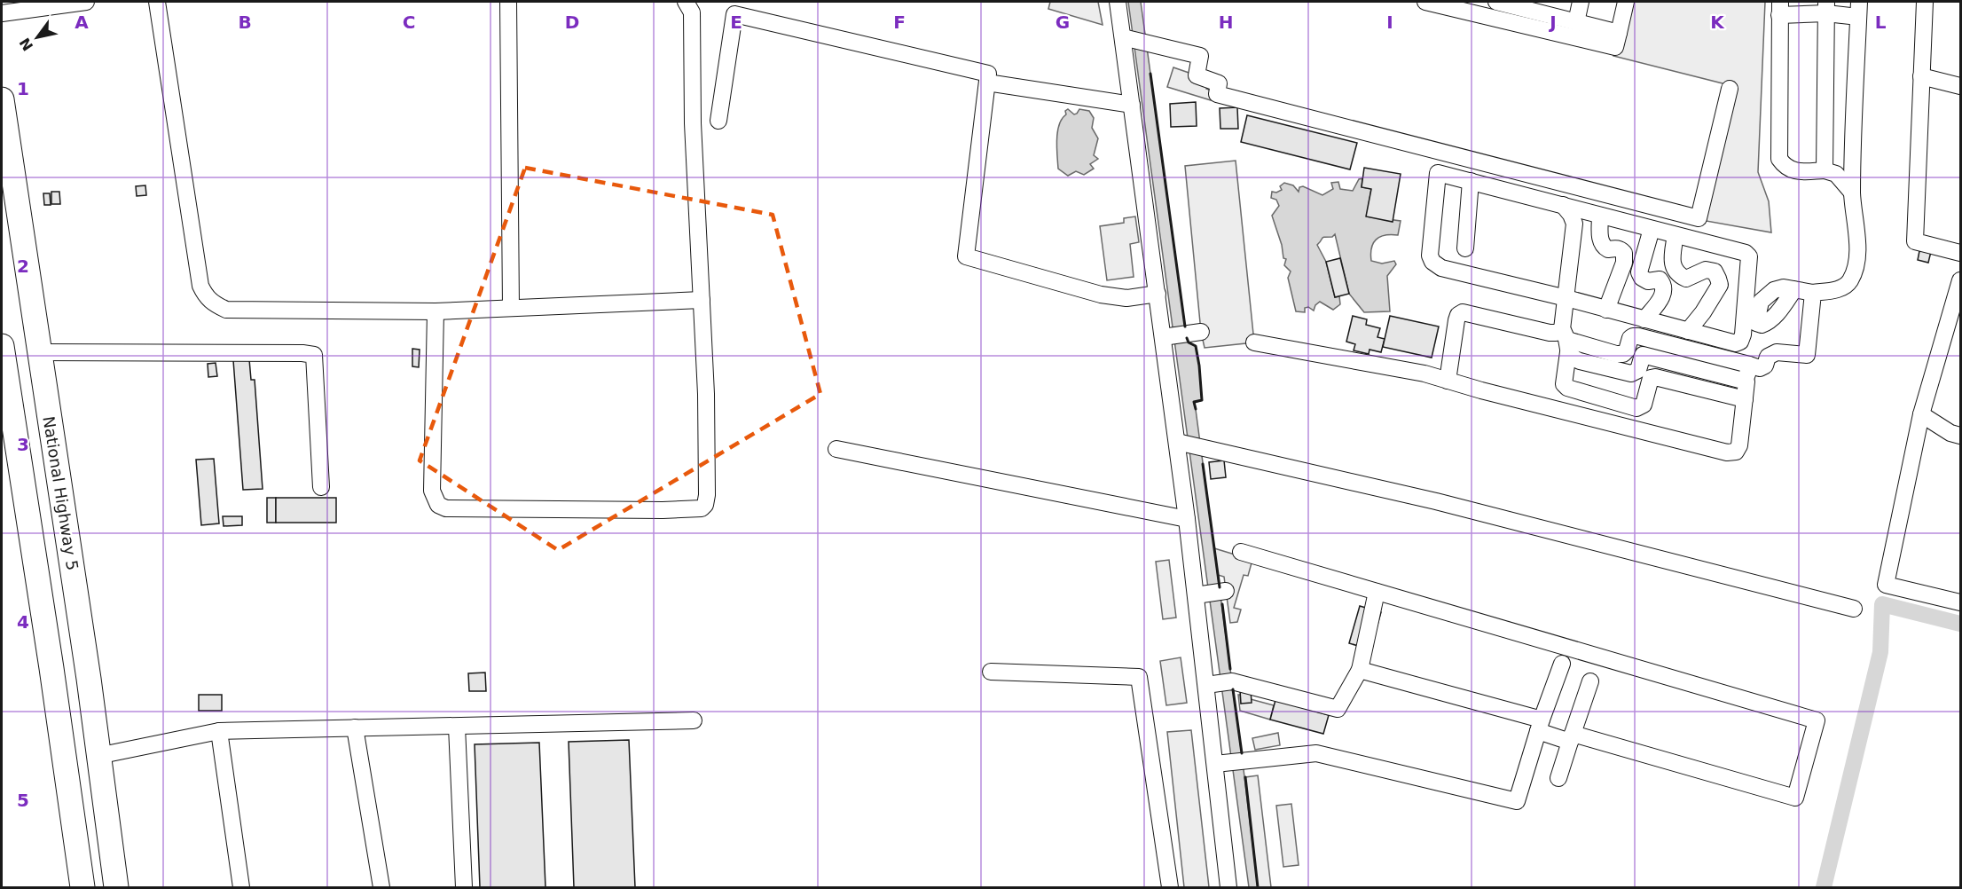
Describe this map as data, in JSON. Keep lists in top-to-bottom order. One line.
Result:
{"streets":{"highway":["National Highway 5"]},"north":"bottom left","grid":{"columns":["A","B","C","D","E","F","G","H","I","J","K","L"],"rows":["1","2","3","4","5"]}}
